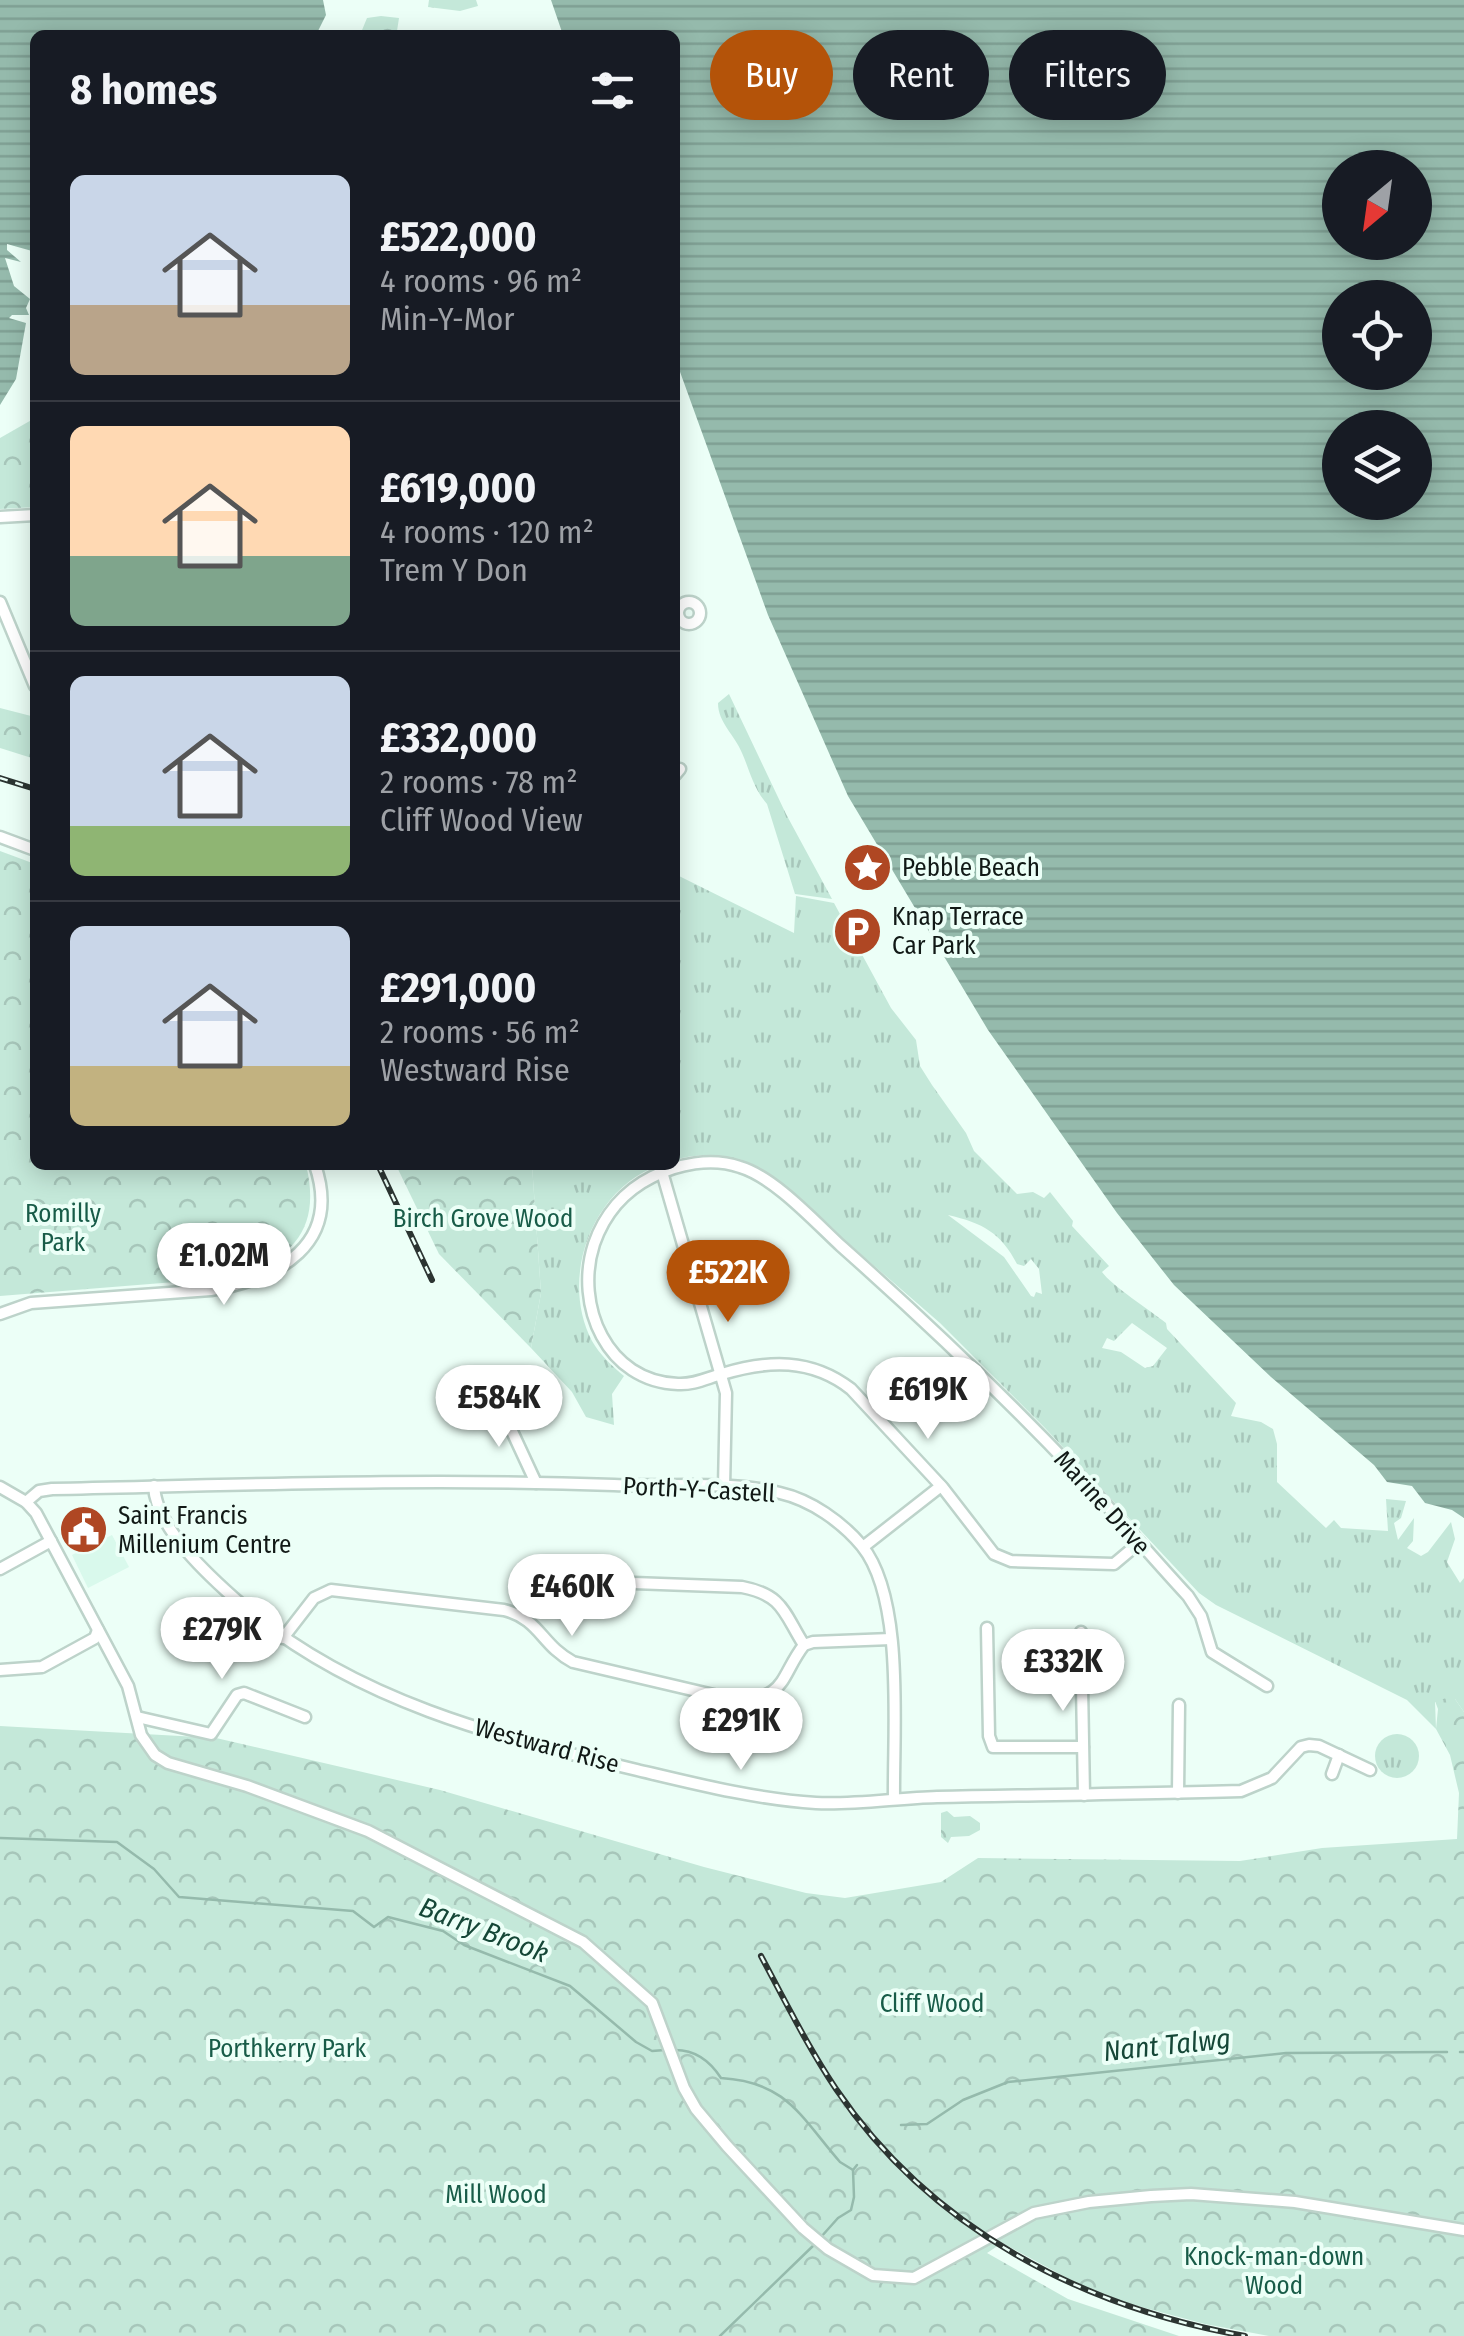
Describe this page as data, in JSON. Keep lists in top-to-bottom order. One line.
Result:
{"streets":{"street":["Porth-Y-Castell","Marine Drive","Westward Rise"]},"crossings":[["Porth-Y-Castell","Westward Rise"]],"water":["Barry Brook","Nant Talwg"],"parks":["Romilly Park","Birch Grove Wood","Cliff Wood","Porthkerry Park","Mill Wood","Knock-man-down Wood"],"places":{"place":["Pebble Beach"],"parking":["Knap Terrace Car Park"],"public building":["Saint Francis Millenium Centre"]},"north":"bottom left","page":{"chip":["Buy","Rent","Filters"],"heading":"8 homes","list":[{"name":"£522,000","note":"4 rooms · 96 m² · Min-Y-Mor"},{"name":"£619,000","note":"4 rooms · 120 m² · Trem Y Don"},{"name":"£332,000","note":"2 rooms · 78 m² · Cliff Wood View"},{"name":"£291,000","note":"2 rooms · 56 m² · Westward Rise"}],"price":["£1.02M","£522K","£619K","£584K","£460K","£279K","£332K","£291K"]}}
